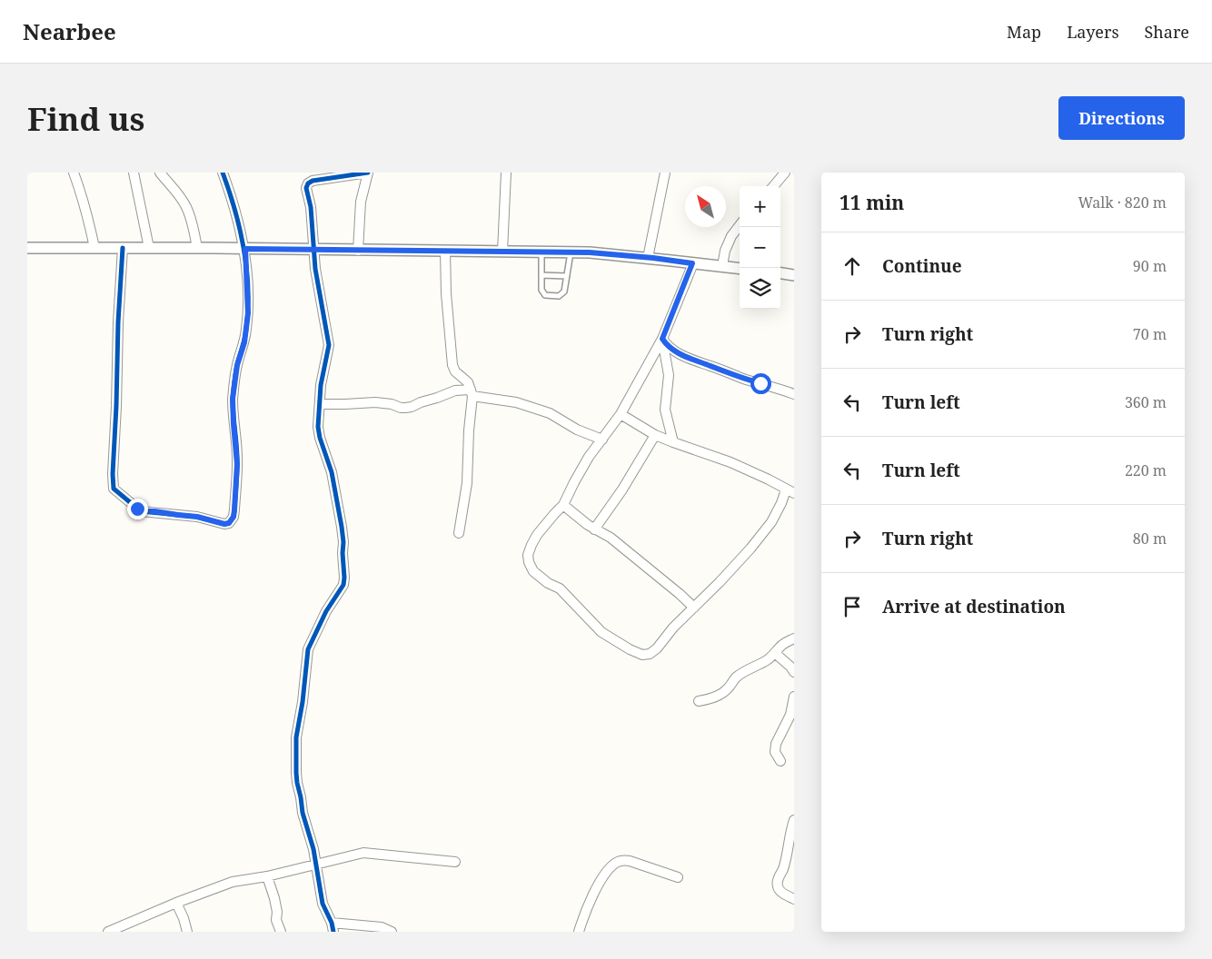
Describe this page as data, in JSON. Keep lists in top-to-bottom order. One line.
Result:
{"north":"top left","page":{"header":"Nearbee","nav":["Map","Layers","Share"],"buttons":"Directions","title":"Find us","heading":["11 min","Walk · 820 m"],"map_buttons":["+","−"],"list":[["Continue","90 m"],["Turn right","70 m"],["Turn left","360 m"],["Turn left","220 m"],["Turn right","80 m"],"Arrive at destination"]}}
